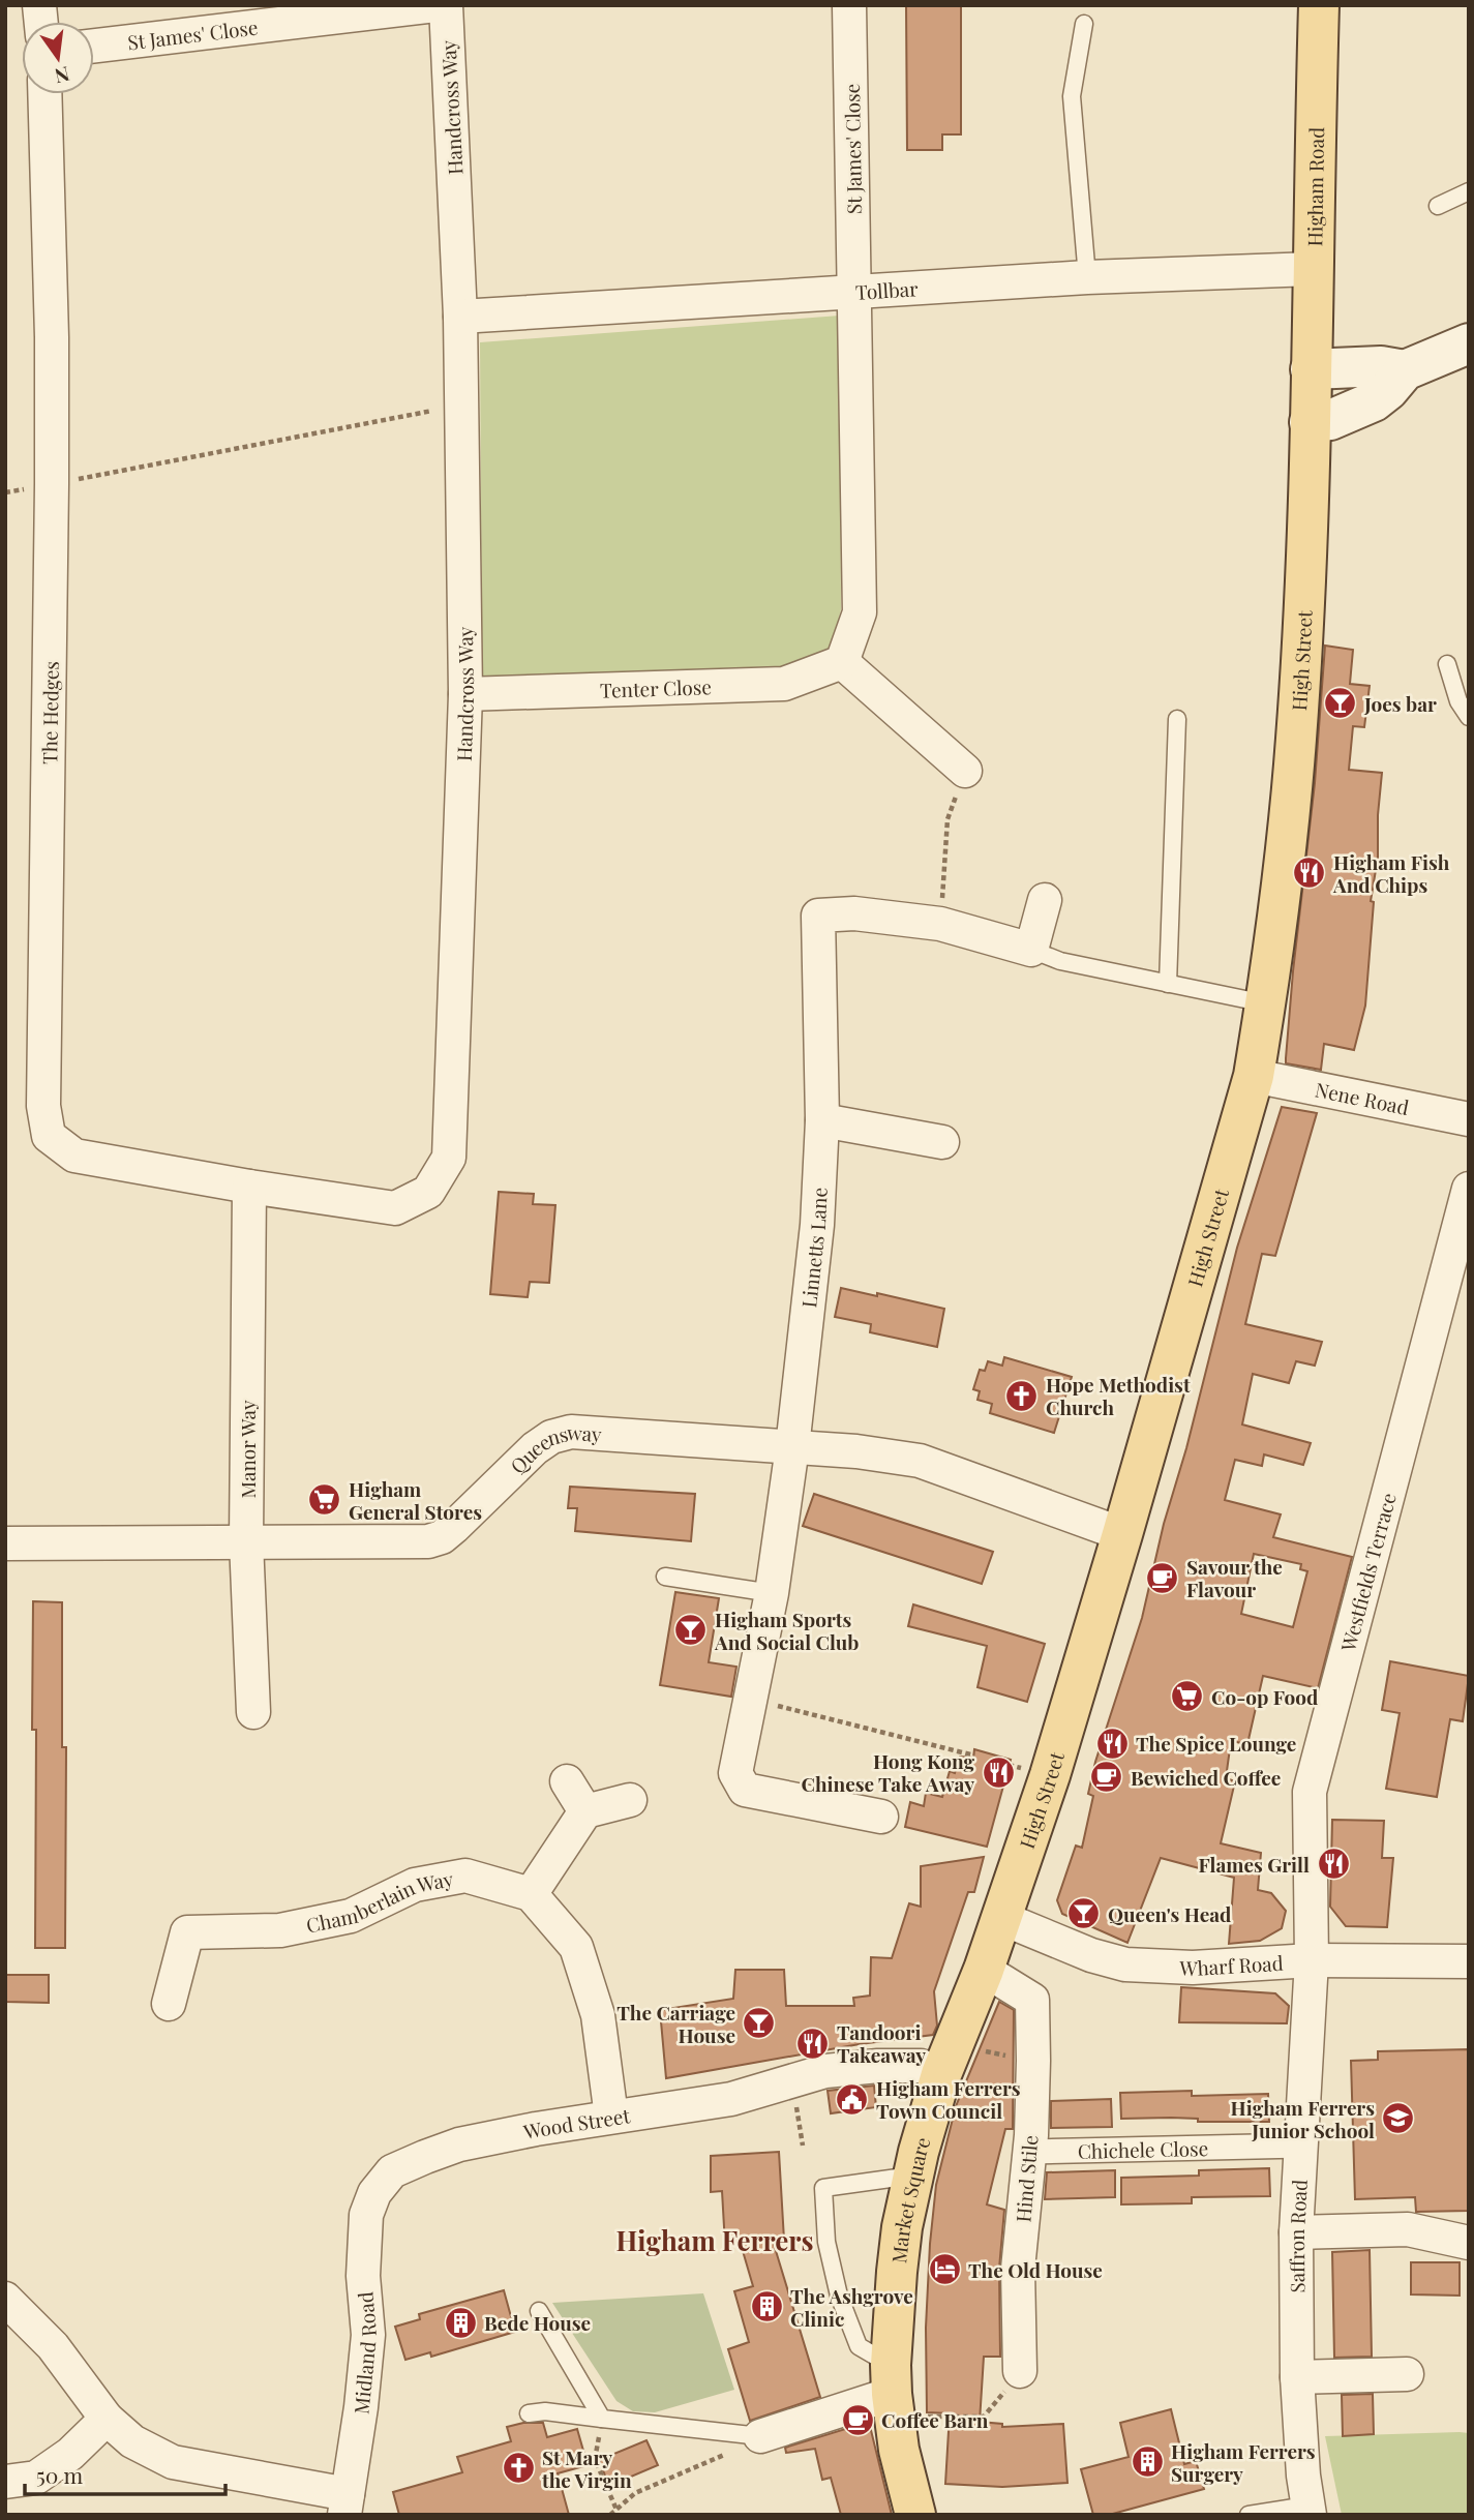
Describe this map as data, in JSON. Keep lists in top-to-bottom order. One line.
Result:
{"streets":{"main road":["Higham Road","High Street","Market Square"],"street":["St James' Close","Handcross Way","Tollbar","Tenter Close","The Hedges","Nene Road","Linnetts Lane","Manor Way","Queensway","Westfields Terrace","Chamberlain Way","Wharf Road","Wood Street","Chichele Close","Hind Stile","Saffron Road","Midland Road"]},"crossings":[["St James' Close","Tollbar"],["Handcross Way","Tollbar"],["Handcross Way","Tenter Close"],["Handcross Way","The Hedges"],["Handcross Way","Manor Way"],["Higham Road","Tollbar"],["Higham Road","High Street"],["High Street","Nene Road"],["High Street","Linnetts Lane"],["High Street","Queensway"],["High Street","Wharf Road"],["High Street","Wood Street"],["High Street","Hind Stile"],["High Street","Market Square"],["The Hedges","Manor Way"],["Linnetts Lane","Queensway"],["Manor Way","Queensway"],["Westfields Terrace","Wharf Road"],["Westfields Terrace","Saffron Road"],["Wharf Road","Saffron Road"],["Wood Street","Market Square"],["Wood Street","Midland Road"],["Chichele Close","Hind Stile"],["Chichele Close","Saffron Road"]],"districts":["Higham Ferrers"],"places":{"bar":["Joes bar","Higham Sports And Social Club","Queen's Head","The Carriage House"],"restaurant":["Higham Fish And Chips","The Spice Lounge","Hong Kong Chinese Take Away","Flames Grill","Tandoori Takeaway"],"church":["Hope Methodist Church","St Mary the Virgin"],"supermarket":["Higham General Stores","Co-op Food"],"cafe":["Savour the Flavour","Bewiched Coffee","Coffee Barn"],"public building":["Higham Ferrers Town Council"],"school or university":["Higham Ferrers Junior School"],"hotel":["The Old House"],"building":["The Ashgrove Clinic","Bede House","Higham Ferrers Surgery"]},"scale_bar":"50 m","north":"bottom"}
